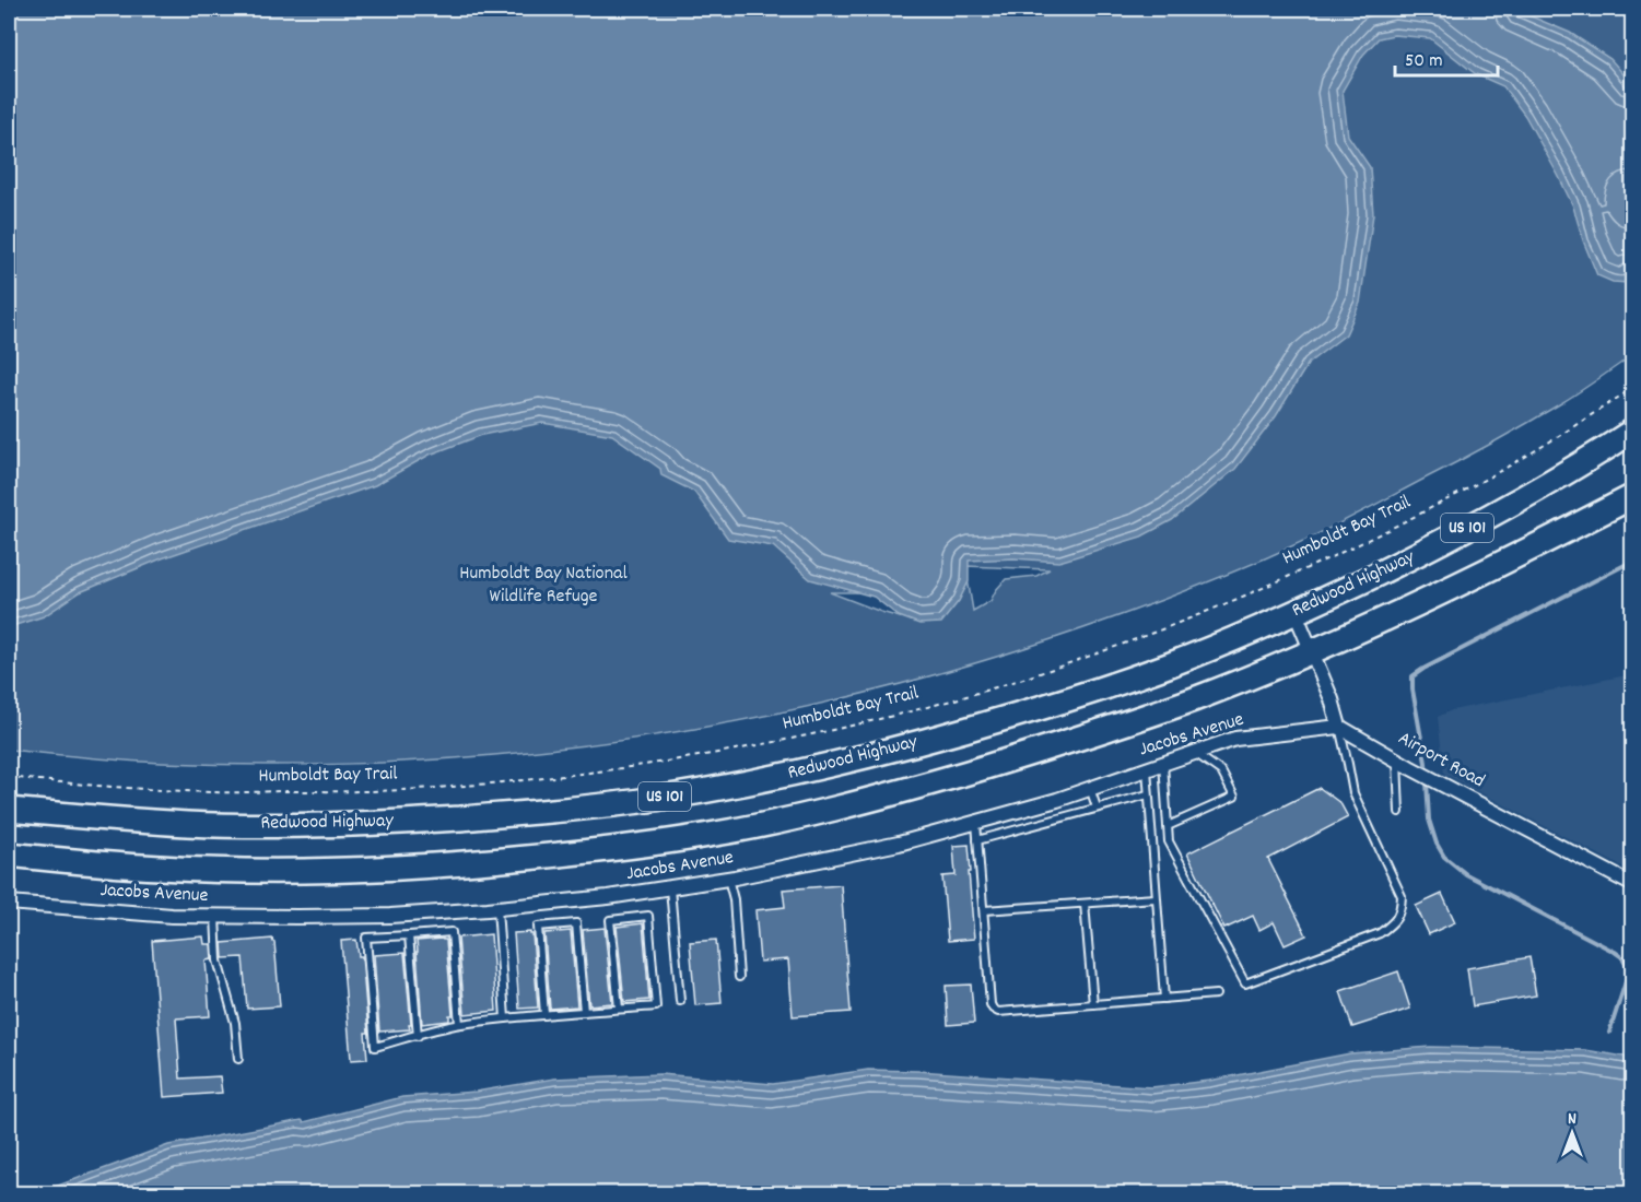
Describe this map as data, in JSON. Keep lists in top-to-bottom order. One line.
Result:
{"streets":{"highway":["US 101","Redwood Highway"],"street":["Jacobs Avenue","Airport Road"],"path":["Humboldt Bay Trail"]},"crossings":[["Jacobs Avenue","Airport Road"]],"parks":["Humboldt Bay National Wildlife Refuge"],"scale_bar":"50 m","north":"top"}
